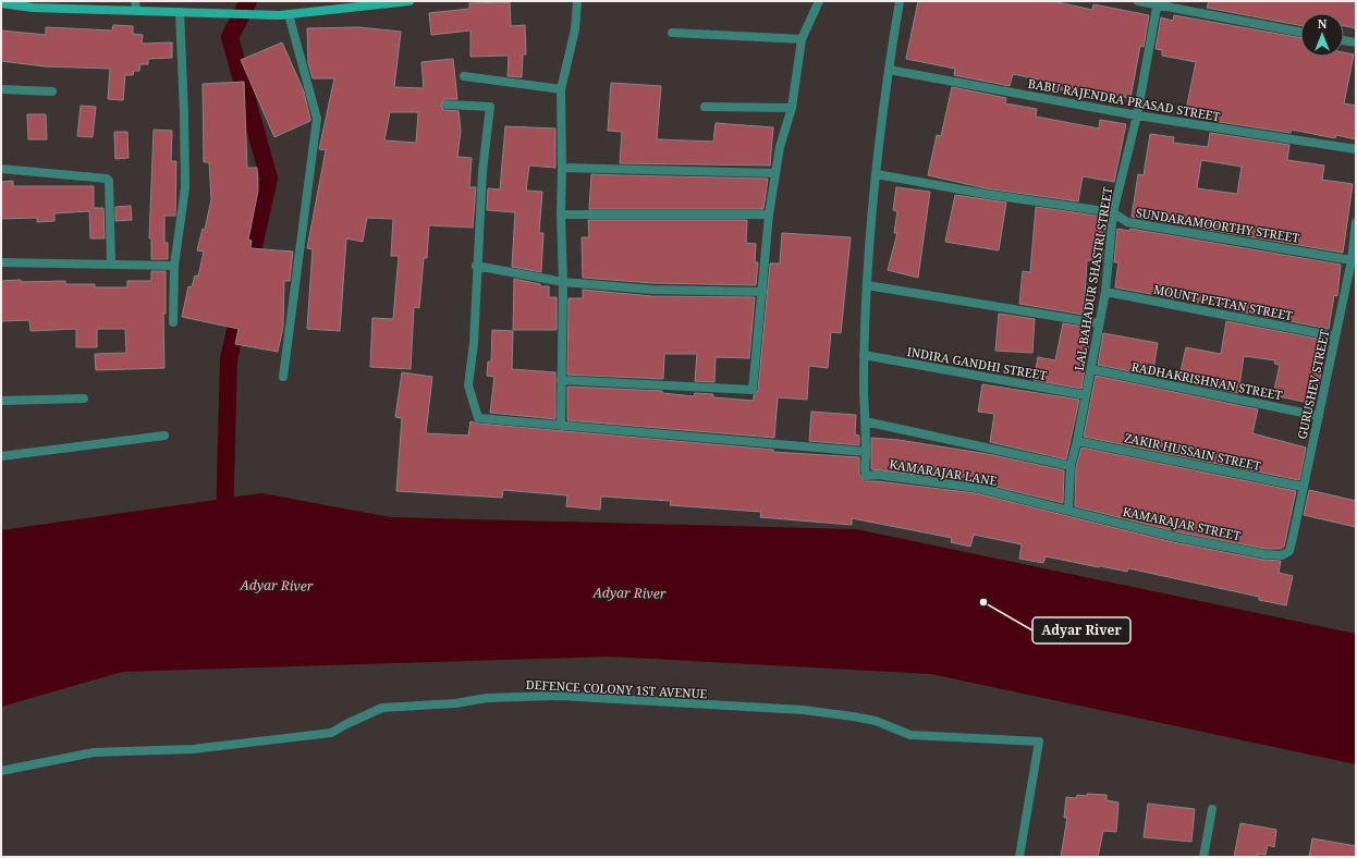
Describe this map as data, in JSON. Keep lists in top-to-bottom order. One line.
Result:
{"streets":{"street":["BABU RAJENDRA PRASAD STREET","SUNDARAMOORTHY STREET","LAL BAHADUR SHASTRI STREET","MOUNT PETTAN STREET","INDIRA GANDHI STREET","RADHAKRISHNAN STREET","GURUSHEV STREET","ZAKIR HUSSAIN STREET","KAMARAJAR LANE","KAMARAJAR STREET","DEFENCE COLONY 1ST AVENUE"]},"crossings":[["BABU RAJENDRA PRASAD STREET","LAL BAHADUR SHASTRI STREET"],["SUNDARAMOORTHY STREET","LAL BAHADUR SHASTRI STREET"],["SUNDARAMOORTHY STREET","GURUSHEV STREET"],["LAL BAHADUR SHASTRI STREET","MOUNT PETTAN STREET"],["LAL BAHADUR SHASTRI STREET","INDIRA GANDHI STREET"],["LAL BAHADUR SHASTRI STREET","RADHAKRISHNAN STREET"],["LAL BAHADUR SHASTRI STREET","ZAKIR HUSSAIN STREET"],["LAL BAHADUR SHASTRI STREET","KAMARAJAR LANE"],["LAL BAHADUR SHASTRI STREET","KAMARAJAR STREET"],["MOUNT PETTAN STREET","GURUSHEV STREET"],["RADHAKRISHNAN STREET","GURUSHEV STREET"],["GURUSHEV STREET","ZAKIR HUSSAIN STREET"],["GURUSHEV STREET","KAMARAJAR STREET"],["KAMARAJAR LANE","KAMARAJAR STREET"]],"water":["Adyar River"],"places":["Adyar River"],"north":"top"}
